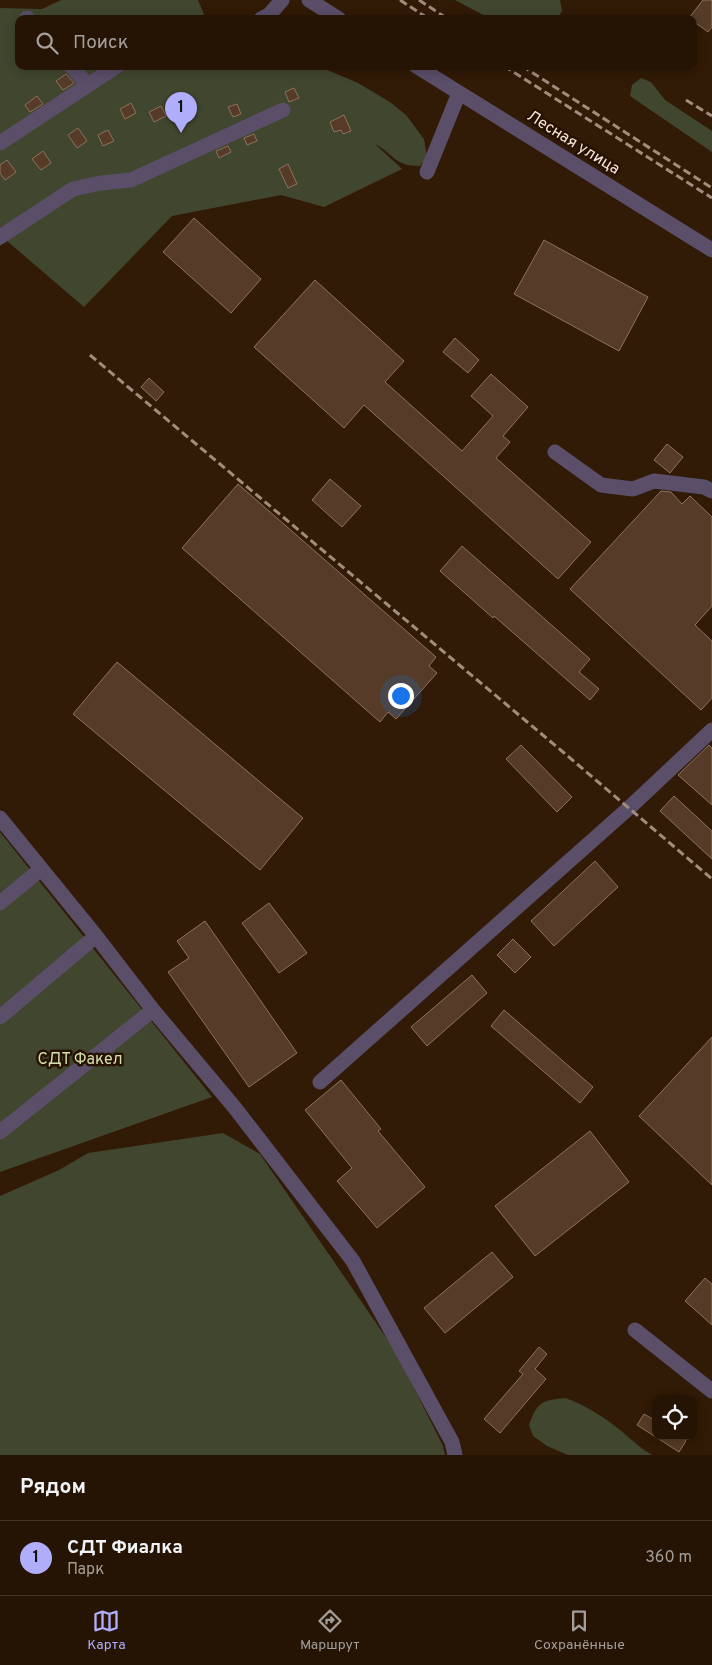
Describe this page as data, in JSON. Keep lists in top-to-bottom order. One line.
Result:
{"streets":{"street":["Лесная улица"]},"parks":["СДТ Факел"],"page":{"search":"Поиск","pins":"1","heading":"Рядом","list":[{"mark":"1","name":"СДТ Фиалка","note":"Парк","value":"360 m"}],"nav":["Карта","Маршрут","Сохранённые"]}}
